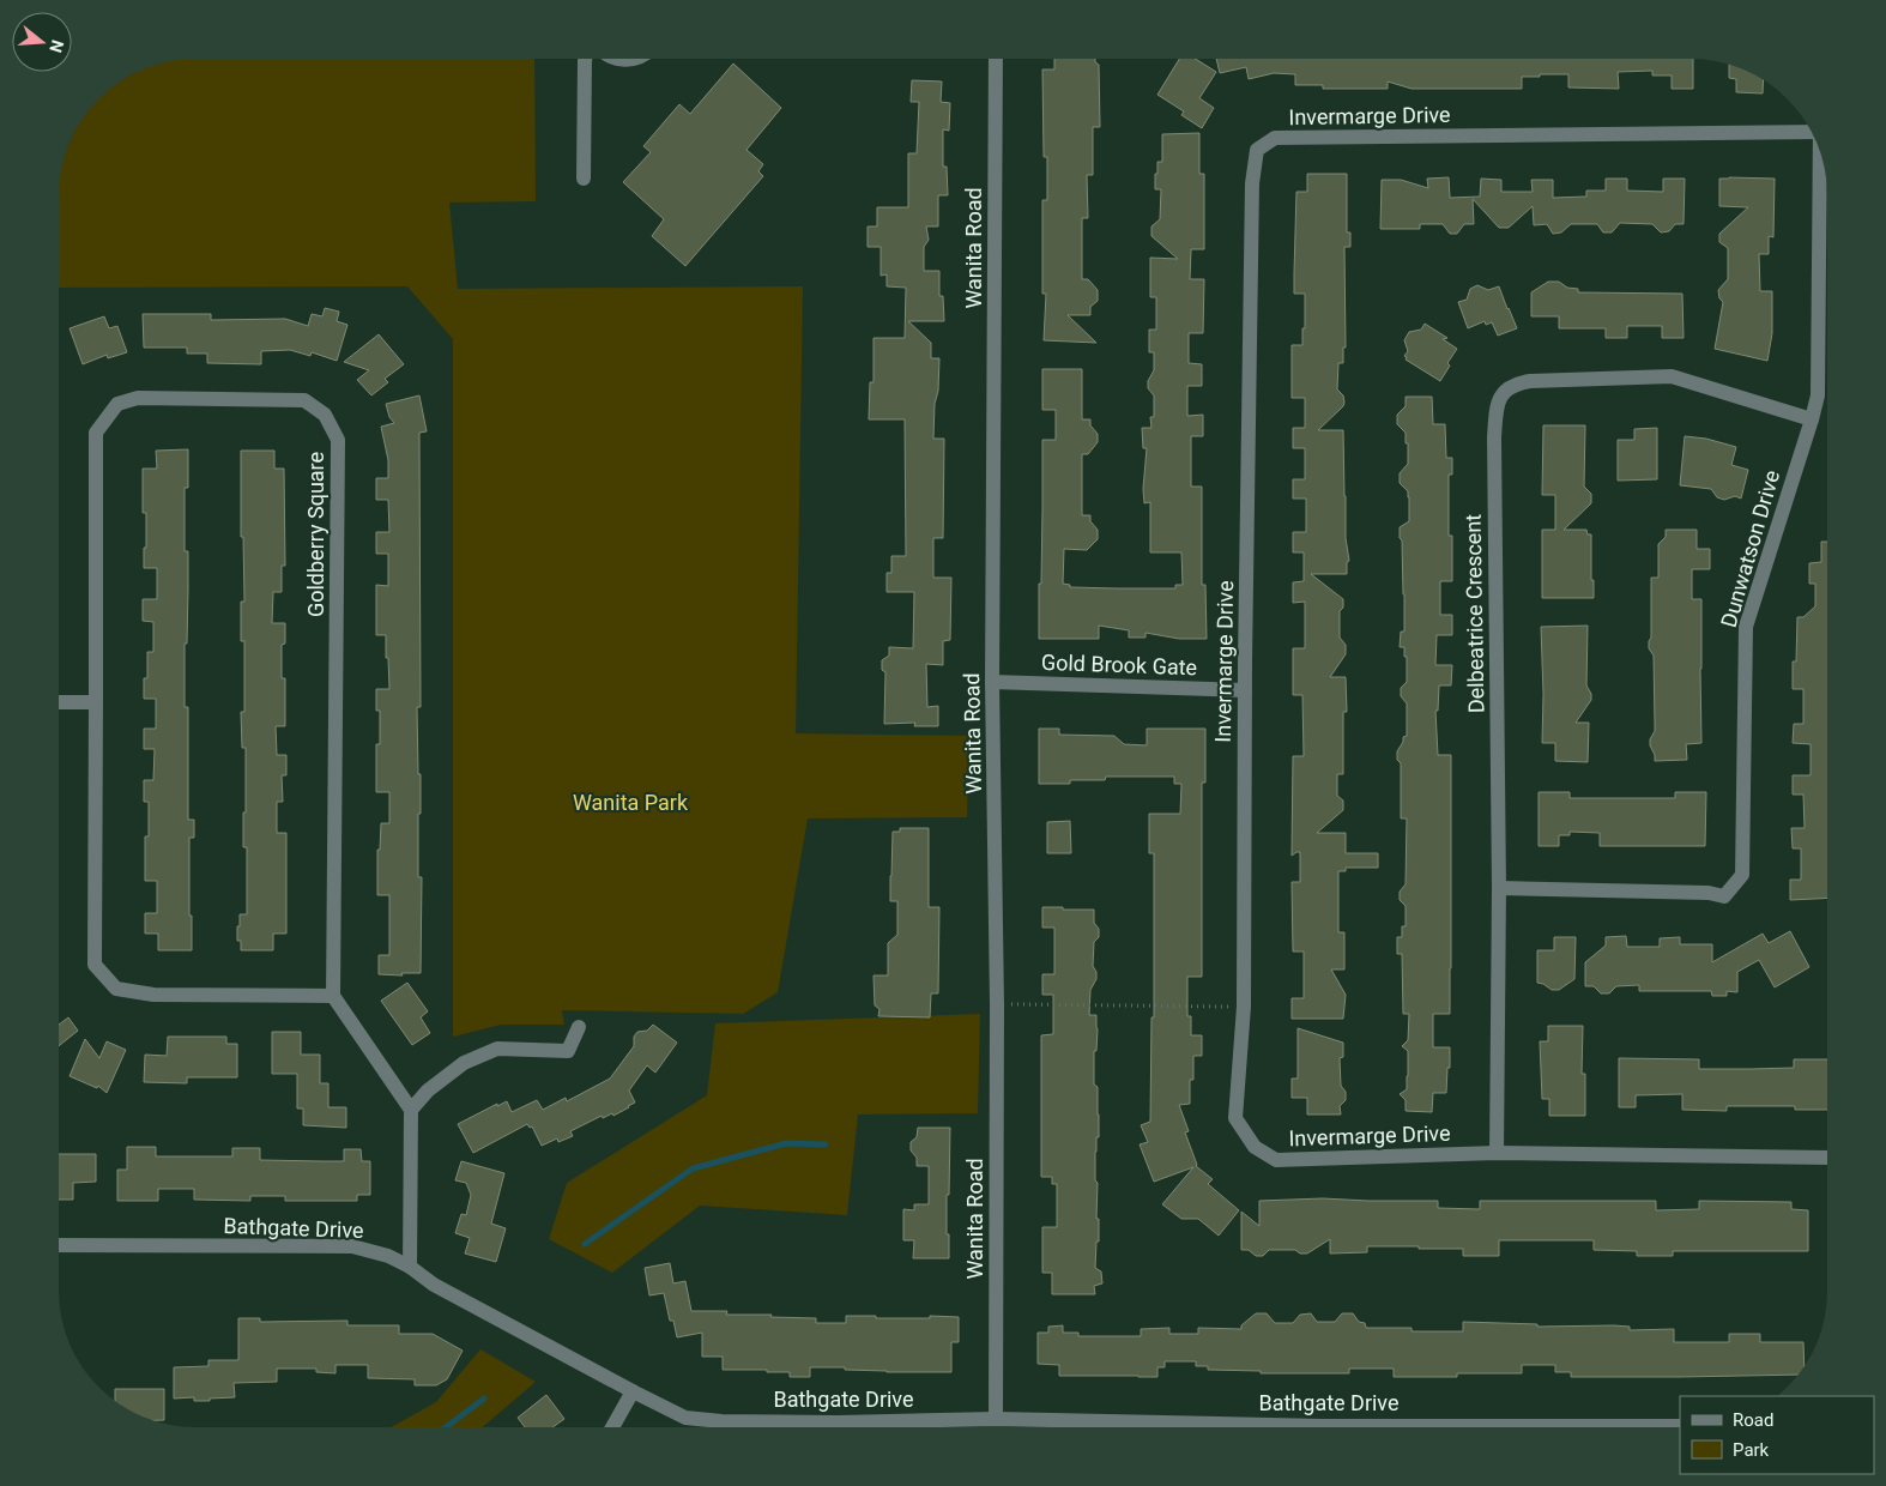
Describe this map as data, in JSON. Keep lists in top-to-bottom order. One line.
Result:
{"streets":{"street":["Invermarge Drive","Wanita Road","Goldberry Square","Dunwatson Drive","Delbeatrice Crescent","Gold Brook Gate","Bathgate Drive"]},"crossings":[["Invermarge Drive","Delbeatrice Crescent"],["Invermarge Drive","Gold Brook Gate"],["Wanita Road","Gold Brook Gate"],["Wanita Road","Bathgate Drive"],["Dunwatson Drive","Delbeatrice Crescent"]],"parks":["Wanita Park"],"legend":["Road","Park"],"north":"right"}
